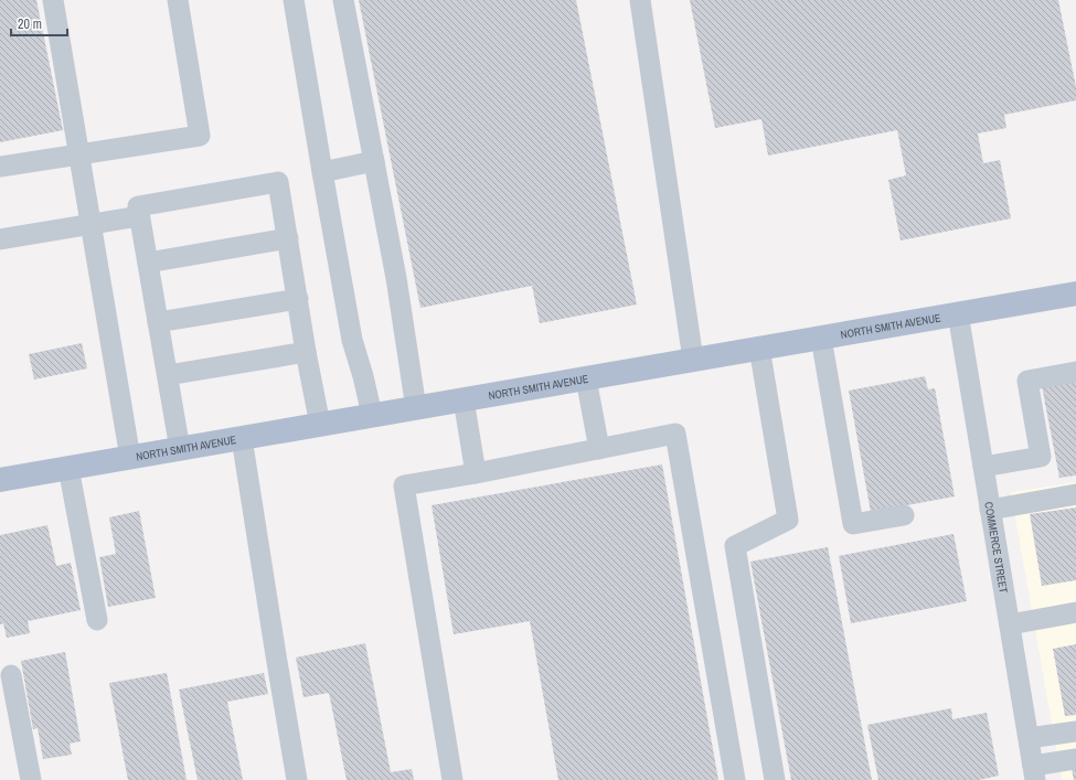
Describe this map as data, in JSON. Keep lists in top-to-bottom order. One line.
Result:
{"streets":{"main road":["NORTH SMITH AVENUE"],"street":["COMMERCE STREET"]},"crossings":[["NORTH SMITH AVENUE","COMMERCE STREET"]],"scale_bar":"20 m"}
